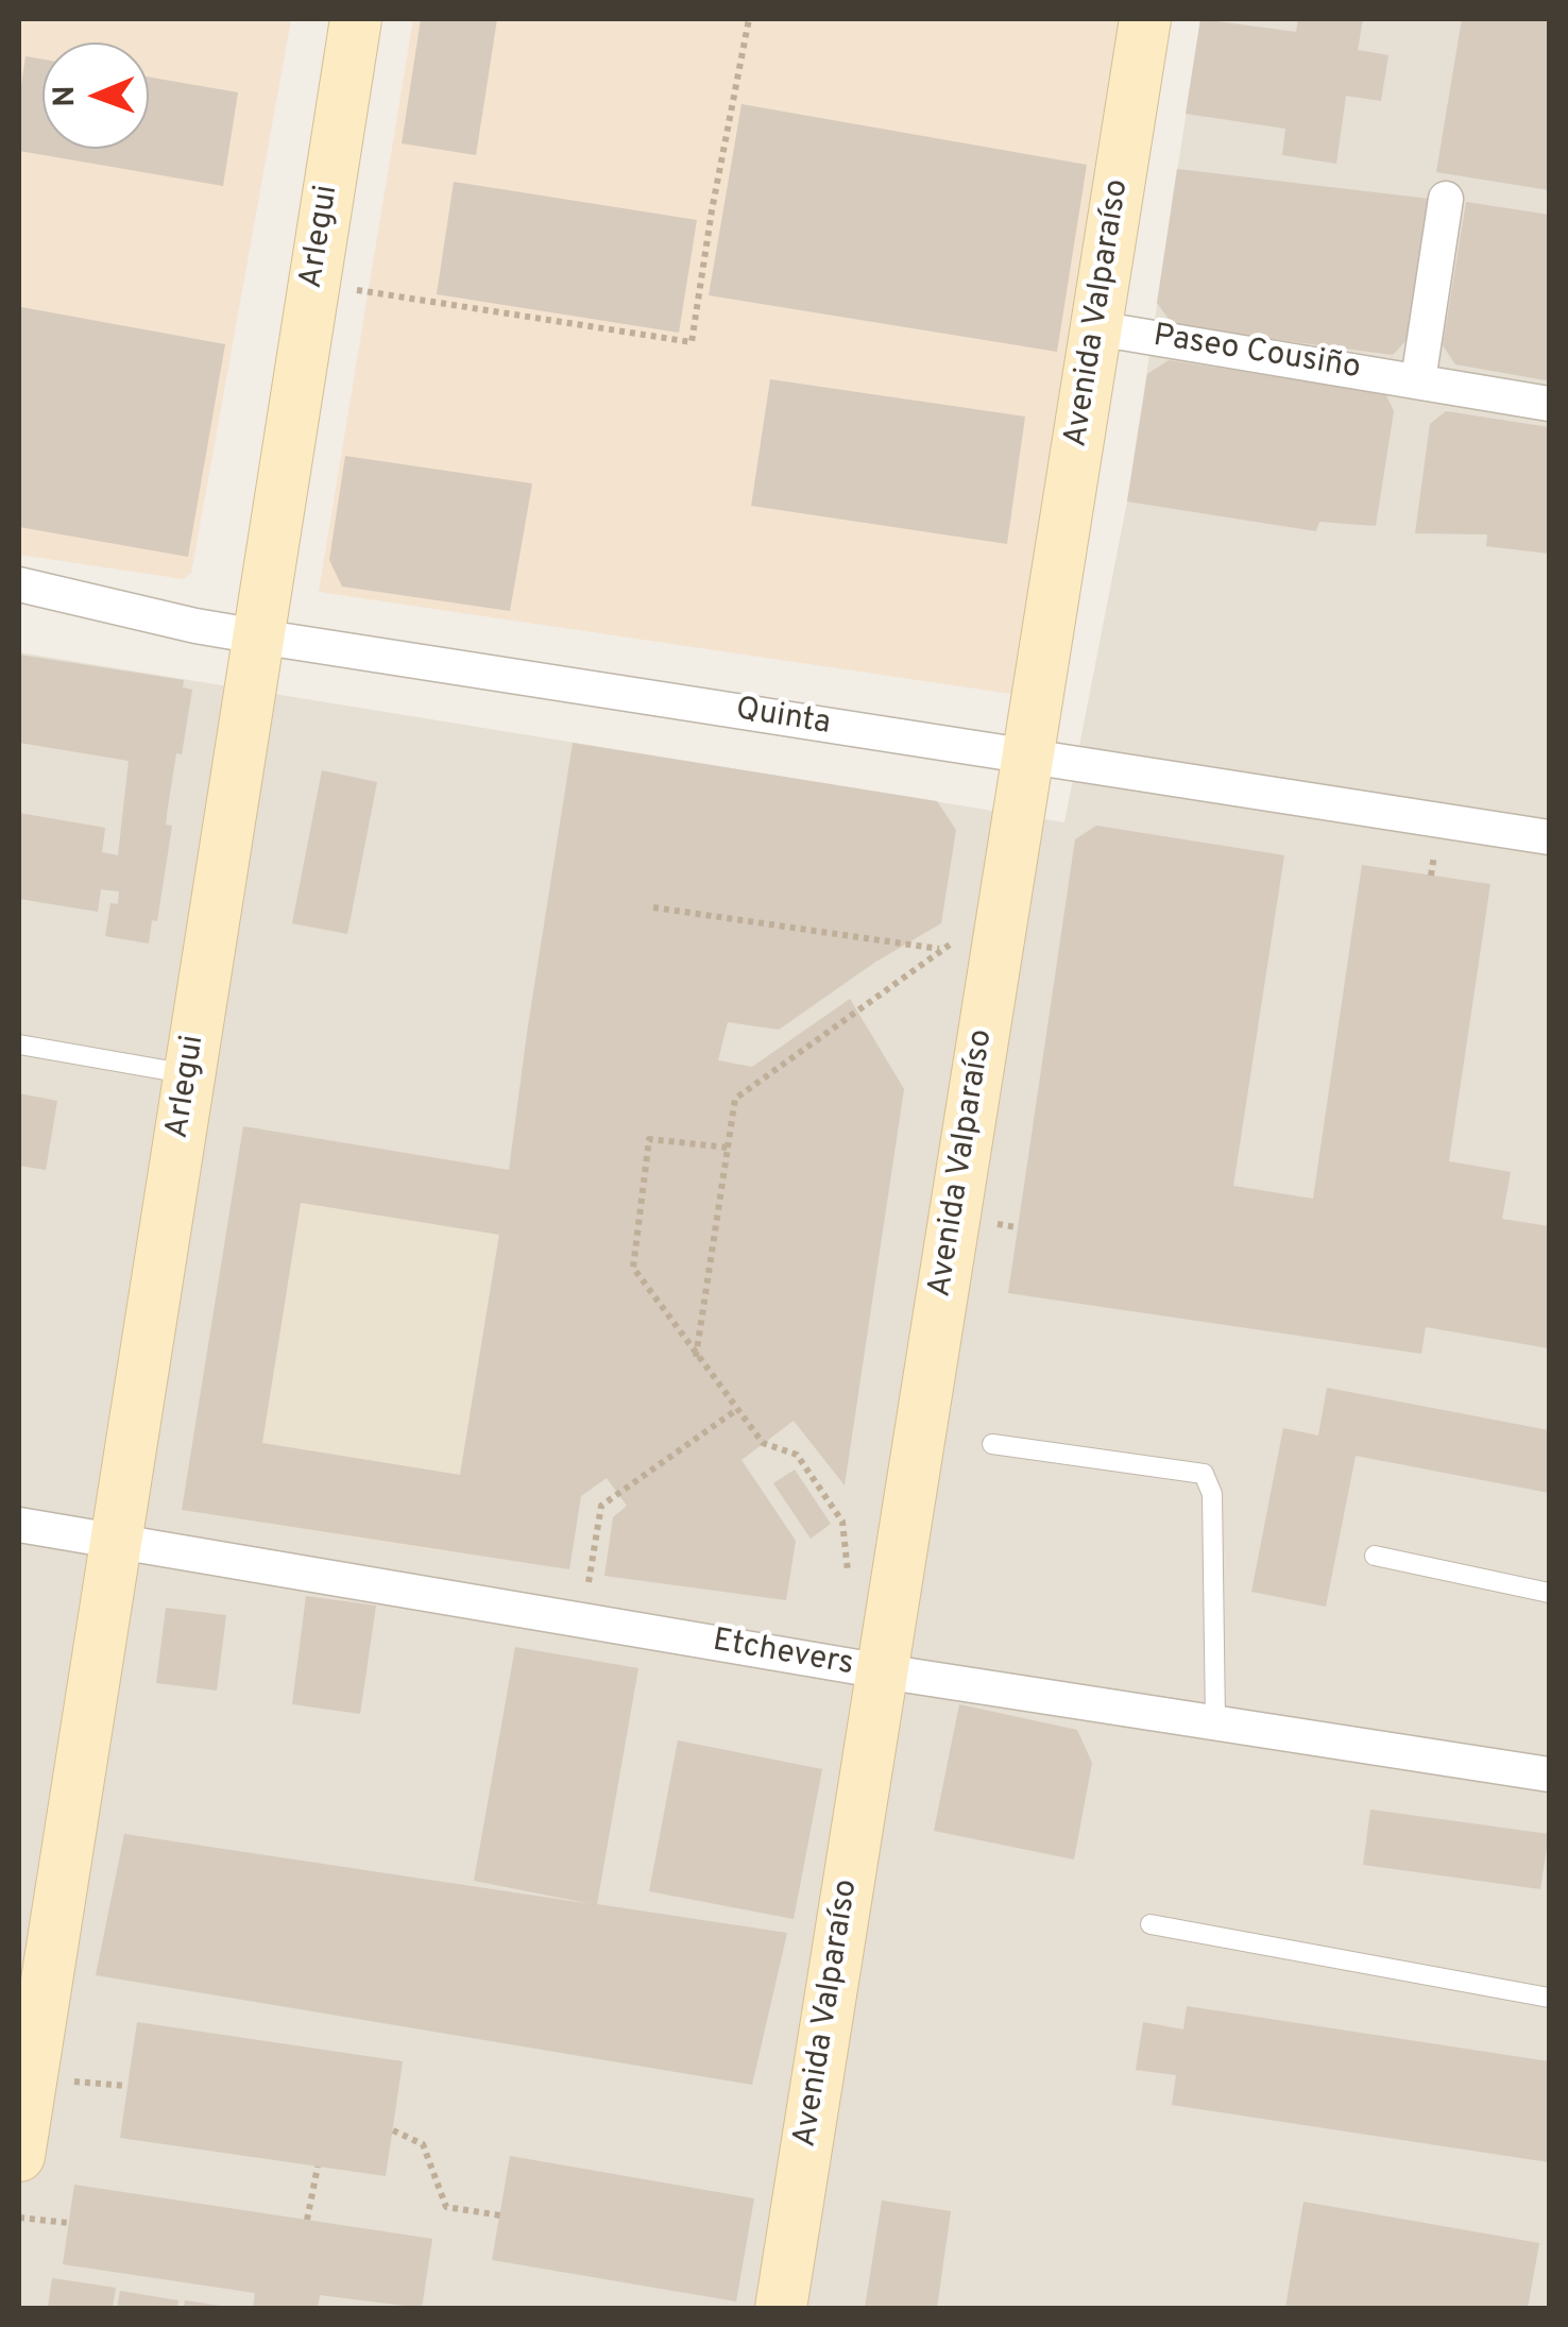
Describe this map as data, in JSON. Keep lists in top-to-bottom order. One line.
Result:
{"streets":{"street":["Arlegui","Avenida Valparaíso","Paseo Cousiño","Quinta","Etchevers"]},"crossings":[["Arlegui","Quinta"],["Arlegui","Etchevers"],["Avenida Valparaíso","Paseo Cousiño"],["Avenida Valparaíso","Quinta"],["Avenida Valparaíso","Etchevers"]],"north":"left"}
